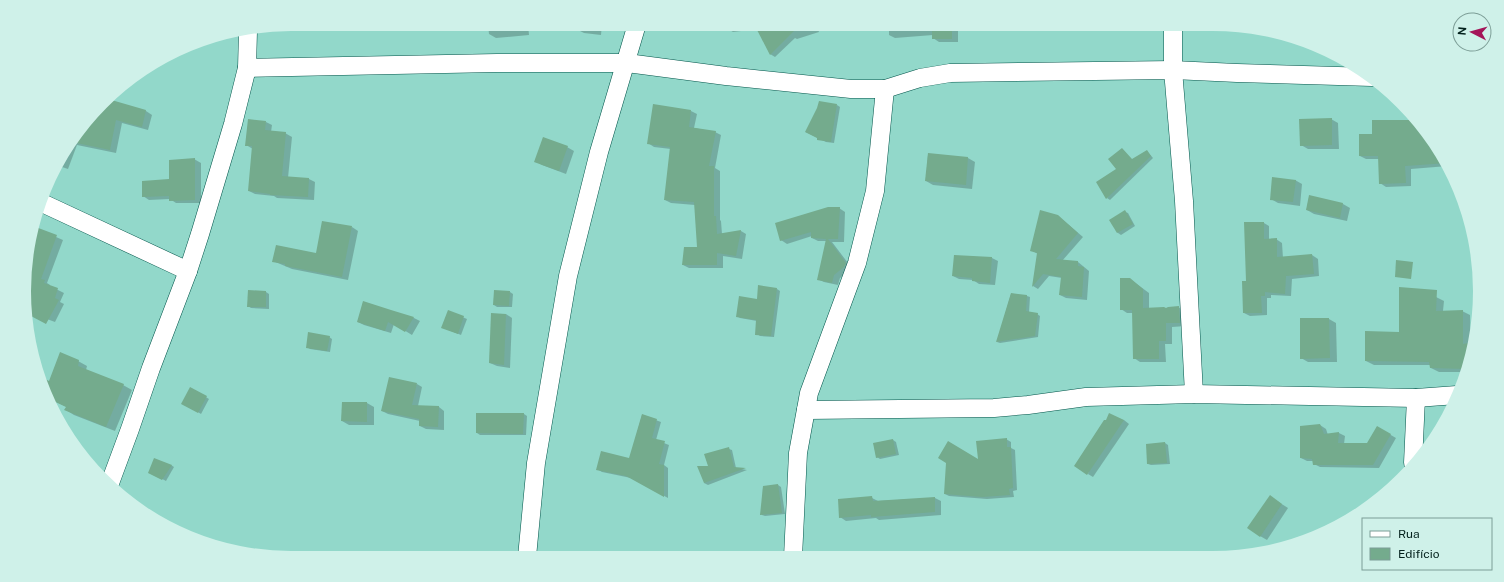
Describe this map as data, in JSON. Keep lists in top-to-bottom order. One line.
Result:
{"legend":["Rua","Edifício"],"north":"left"}
